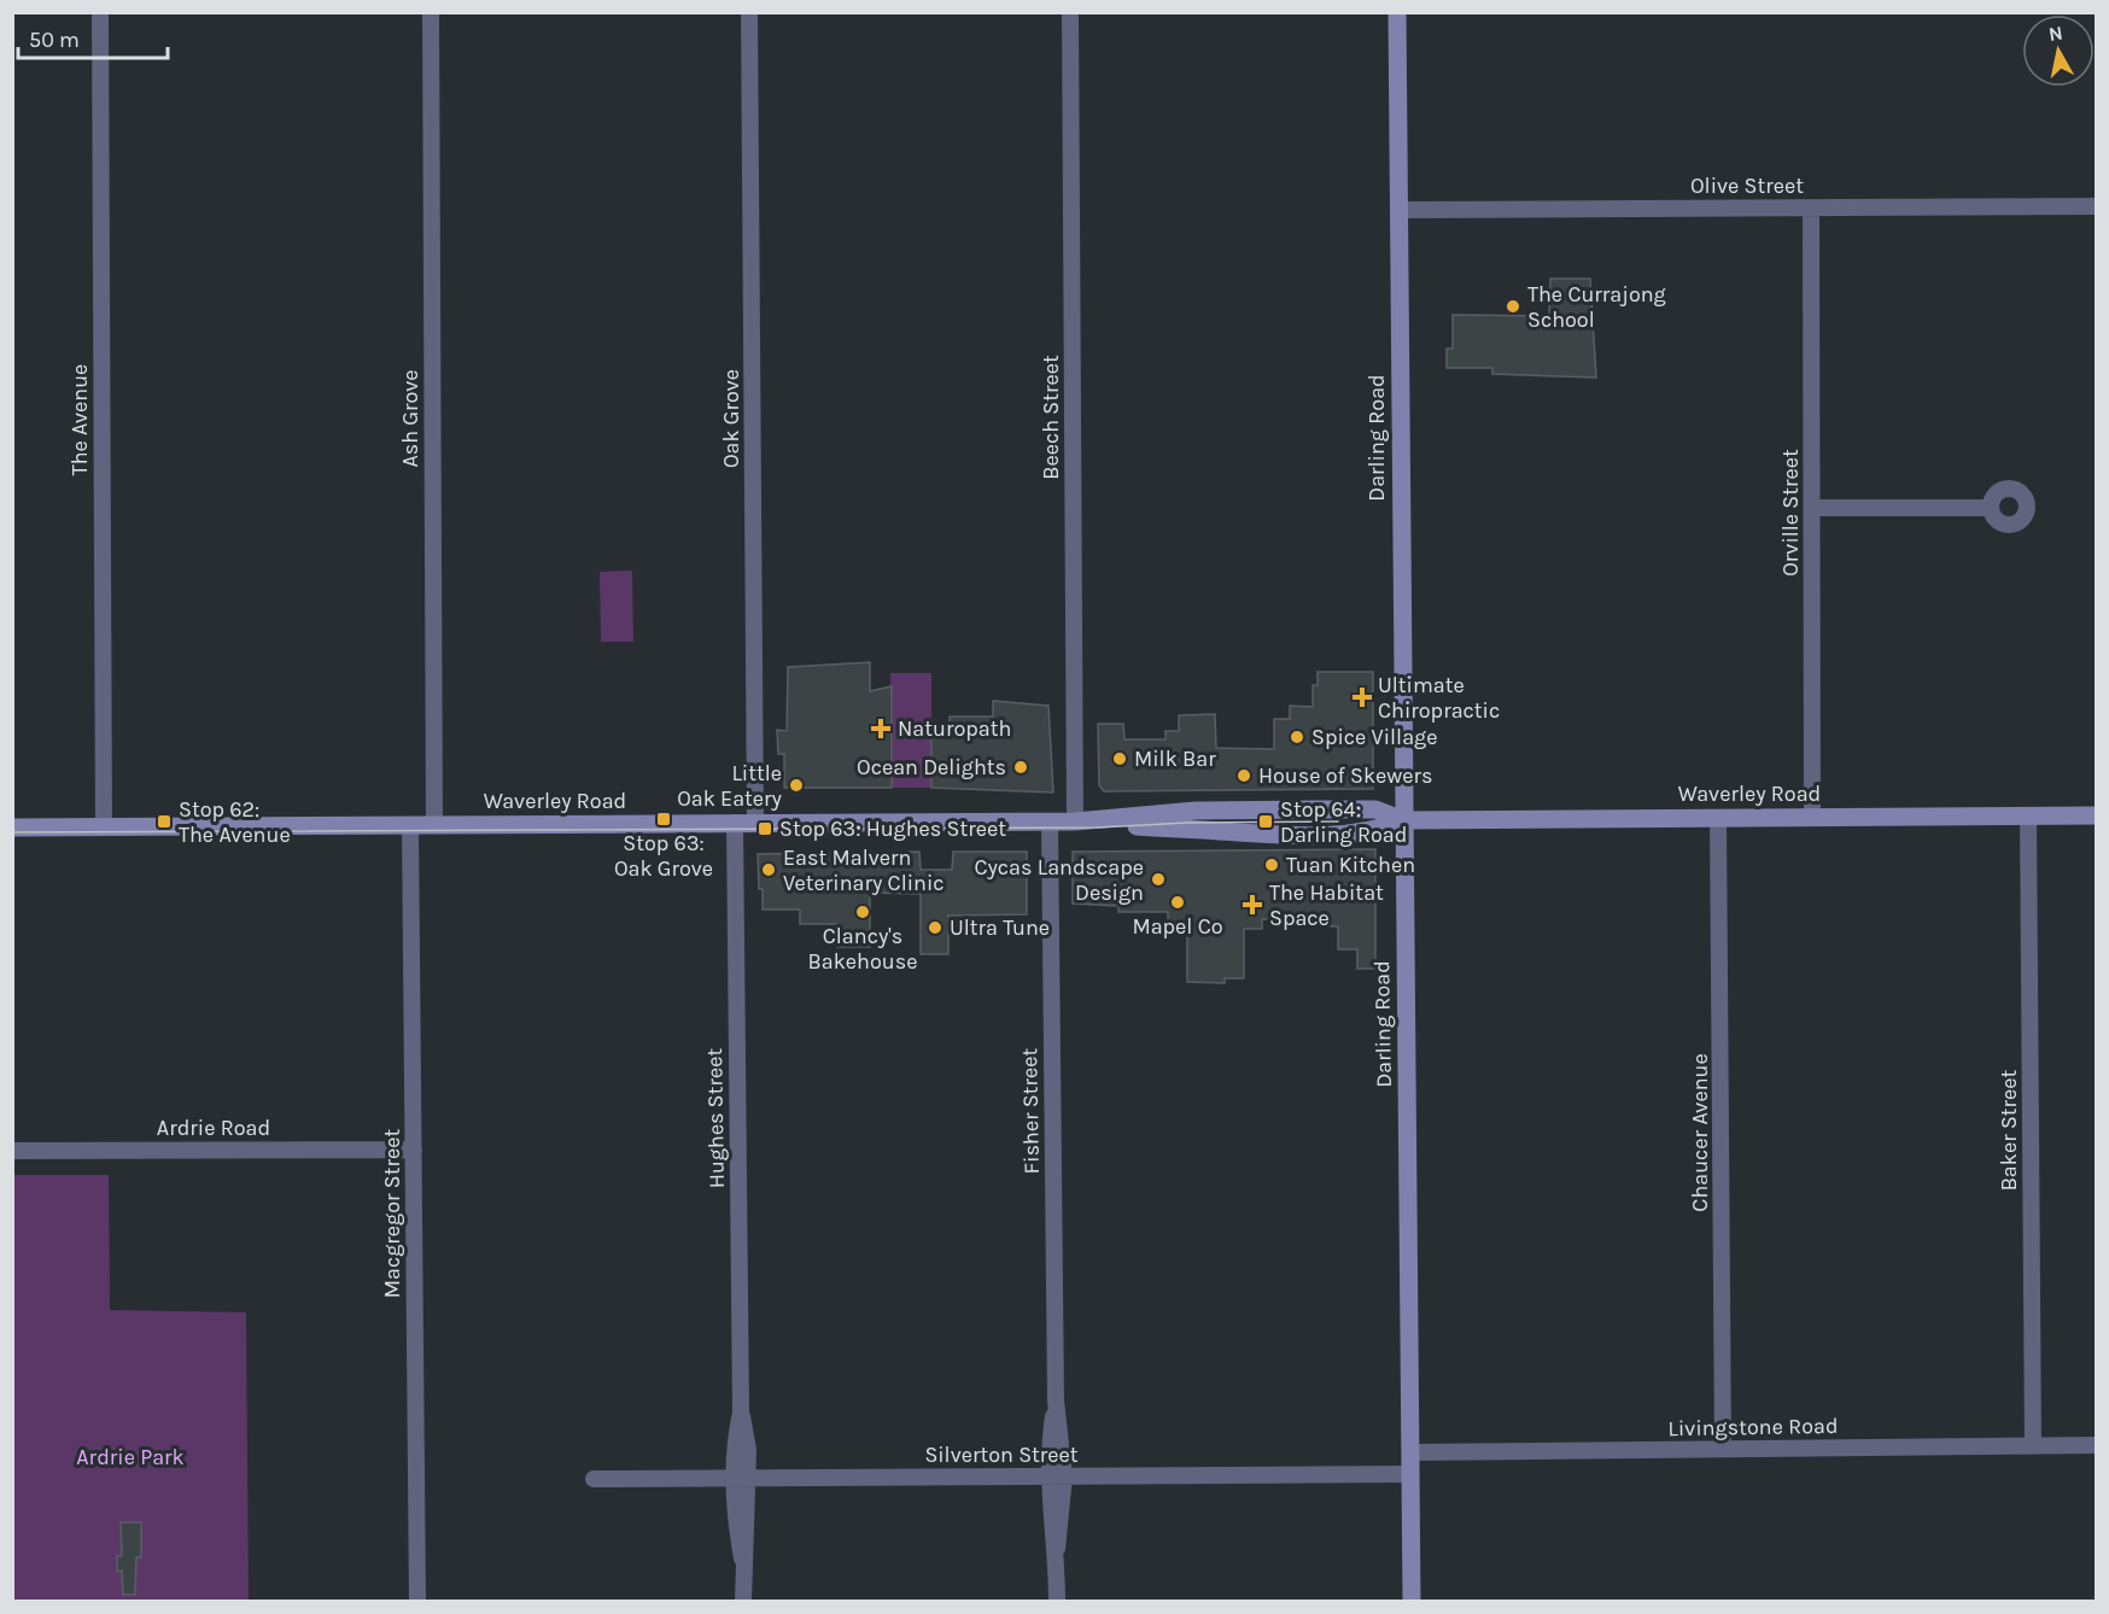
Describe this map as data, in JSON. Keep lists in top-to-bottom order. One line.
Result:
{"streets":{"main road":["Darling Road","Waverley Road"],"street":["Olive Street","Beech Street","Ash Grove","Oak Grove","The Avenue","Orville Street","Fisher Street","Hughes Street","Ardrie Road","Baker Street","Chaucer Avenue","Macgregor Street","Livingstone Road","Silverton Street"]},"crossings":[["Olive Street","Darling Road"],["Olive Street","Orville Street"],["Beech Street","Waverley Road"],["Ash Grove","Waverley Road"],["Oak Grove","Waverley Road"],["The Avenue","Waverley Road"],["Darling Road","Waverley Road"],["Darling Road","Livingstone Road"],["Darling Road","Silverton Street"],["Orville Street","Waverley Road"],["Waverley Road","Fisher Street"],["Waverley Road","Hughes Street"],["Waverley Road","Baker Street"],["Waverley Road","Chaucer Avenue"],["Waverley Road","Macgregor Street"],["Fisher Street","Silverton Street"],["Hughes Street","Silverton Street"],["Ardrie Road","Macgregor Street"],["Baker Street","Livingstone Road"],["Chaucer Avenue","Livingstone Road"]],"parks":["Ardrie Park"],"places":{"other":["The Currajong School","Spice Village","Milk Bar","Ocean Delights","House of Skewers","Little Oak Eatery","Tuan Kitchen","East Malvern Veterinary Clinic","Cycas Landscape Design","Mapel Co","Clancy's Bakehouse","Ultra Tune"],"health":["Ultimate Chiropractic","Naturopath","The Habitat Space"],"transit":["Stop 63: Oak Grove","Stop 62: The Avenue","Stop 64: Darling Road","Stop 63: Hughes Street"]},"scale_bar":"50 m","north":"top"}
